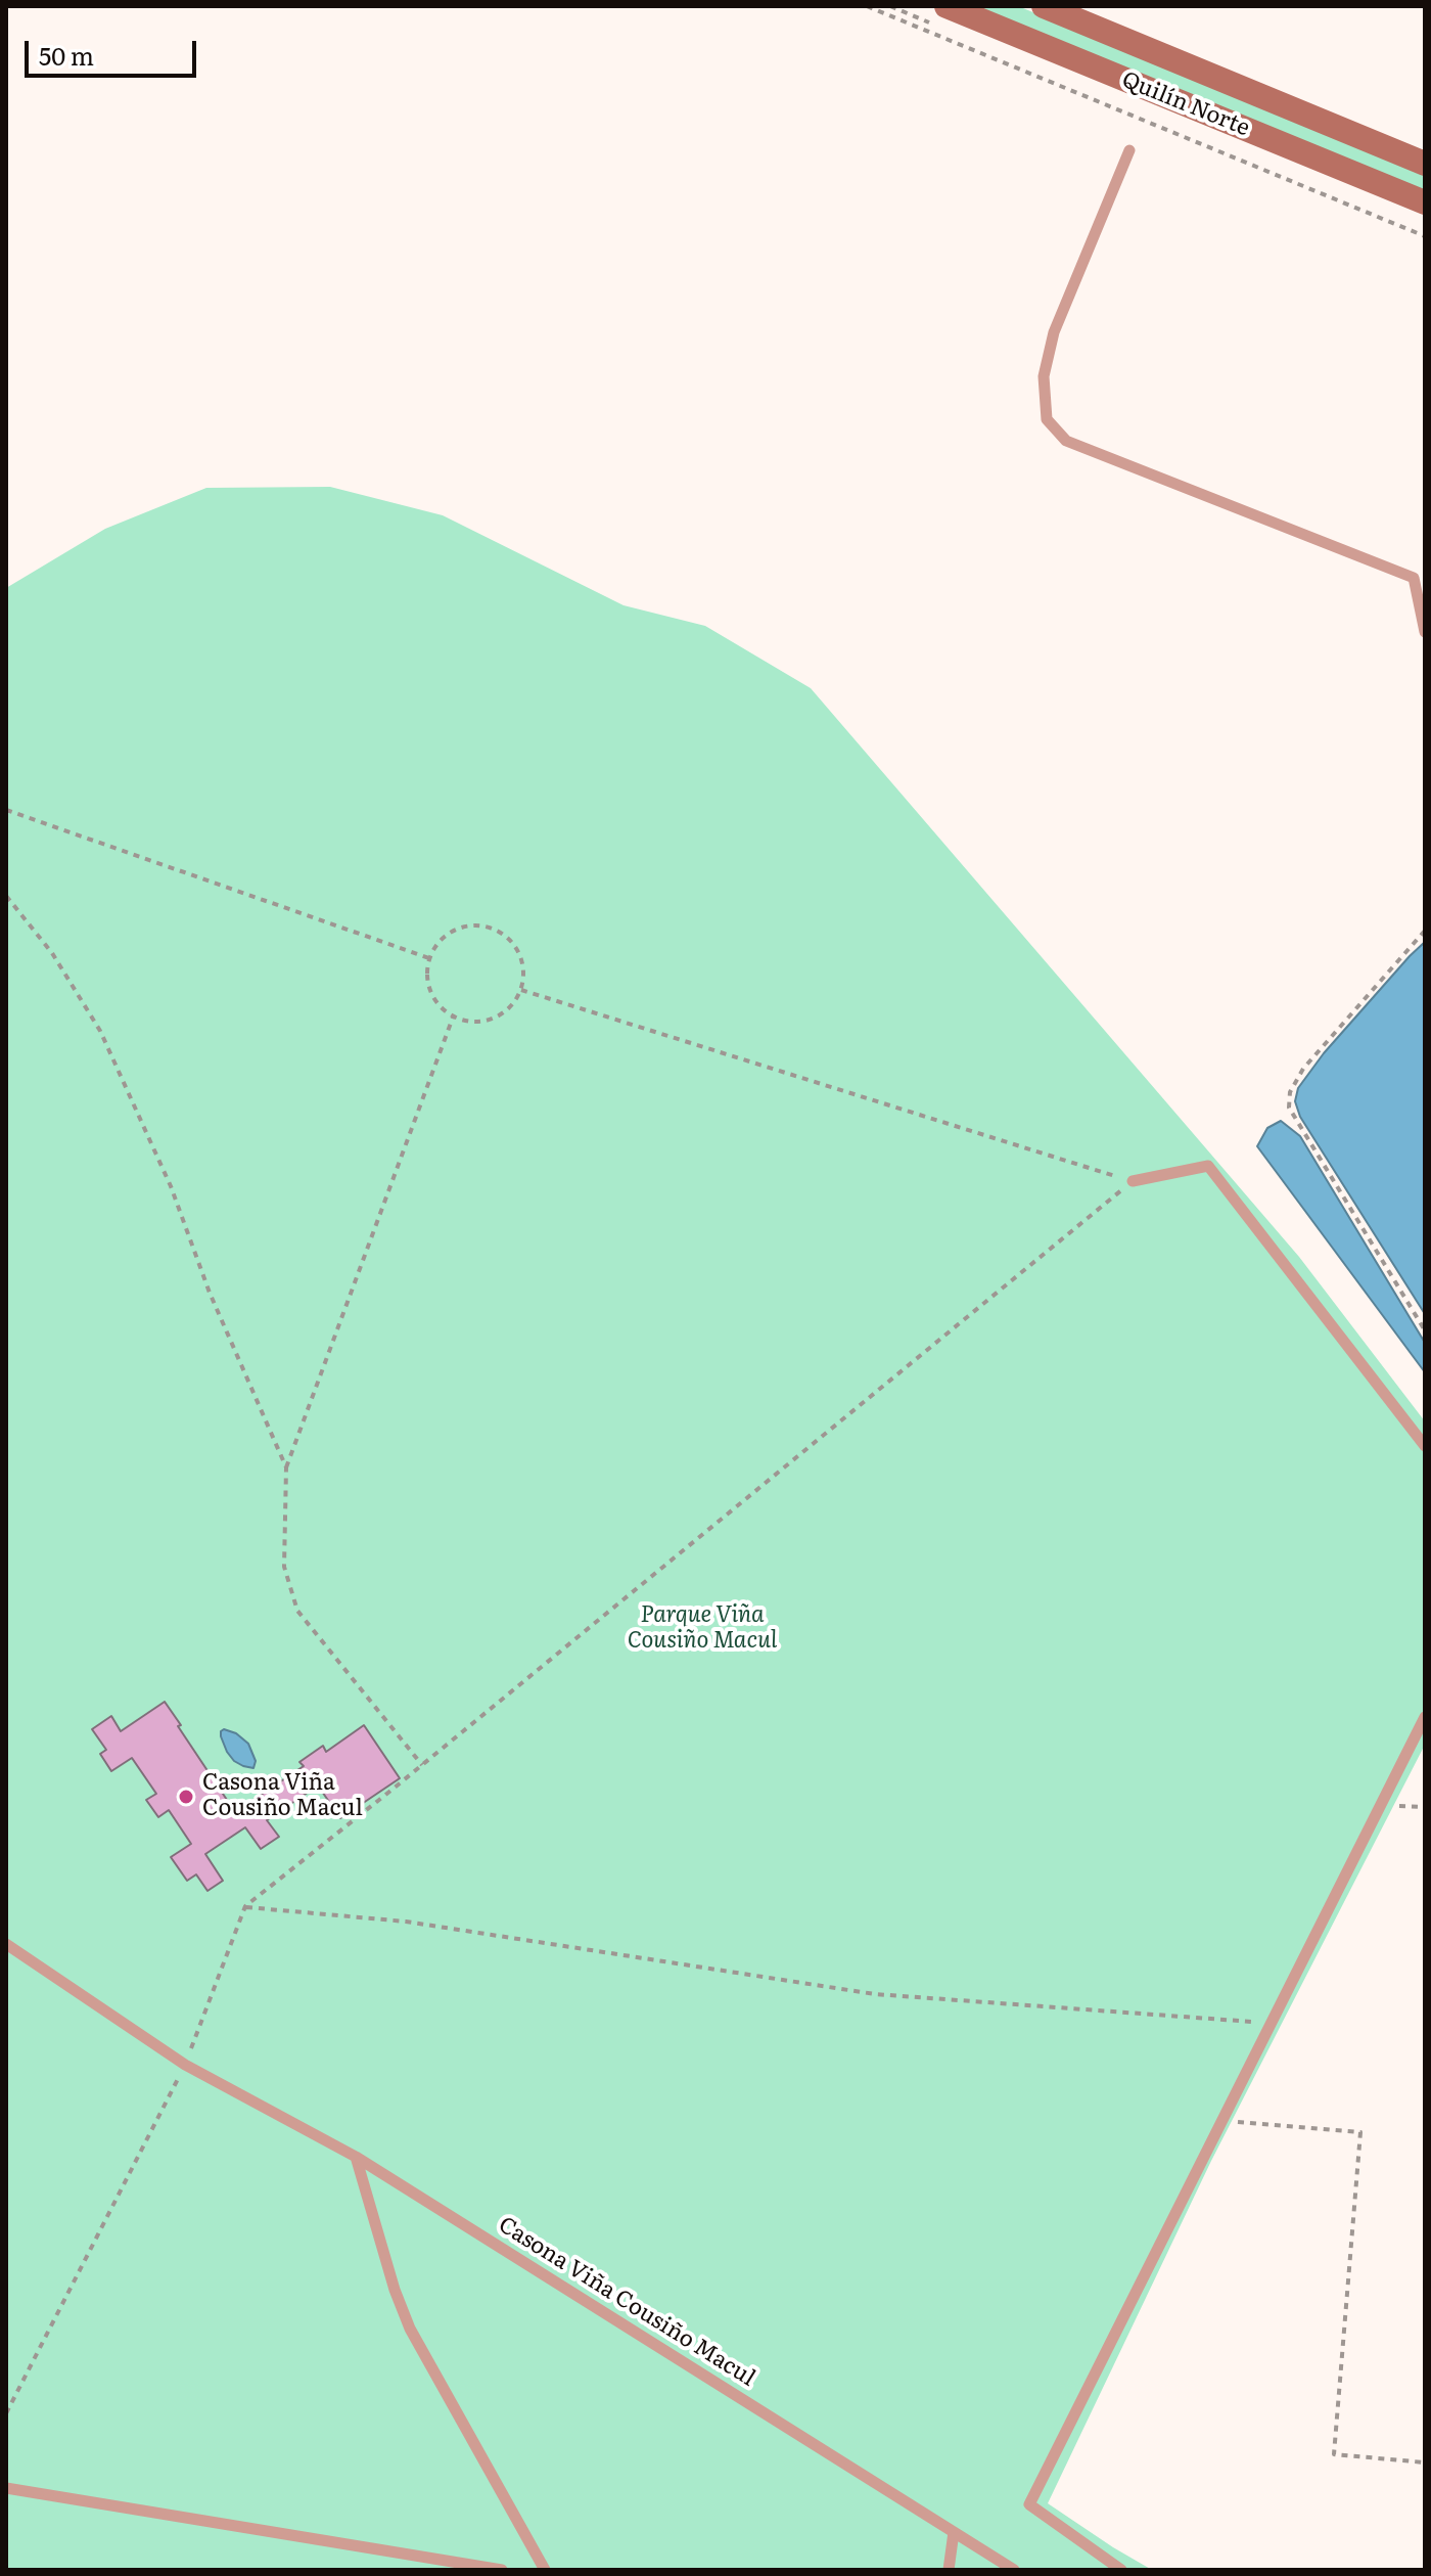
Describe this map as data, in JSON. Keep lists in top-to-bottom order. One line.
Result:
{"streets":{"street":["Quilín Norte"],"lane":["Casona Viña Cousiño Macul"]},"parks":["Parque Viña Cousiño Macul"],"places":["Casona Viña Cousiño Macul"],"scale_bar":"50 m"}
